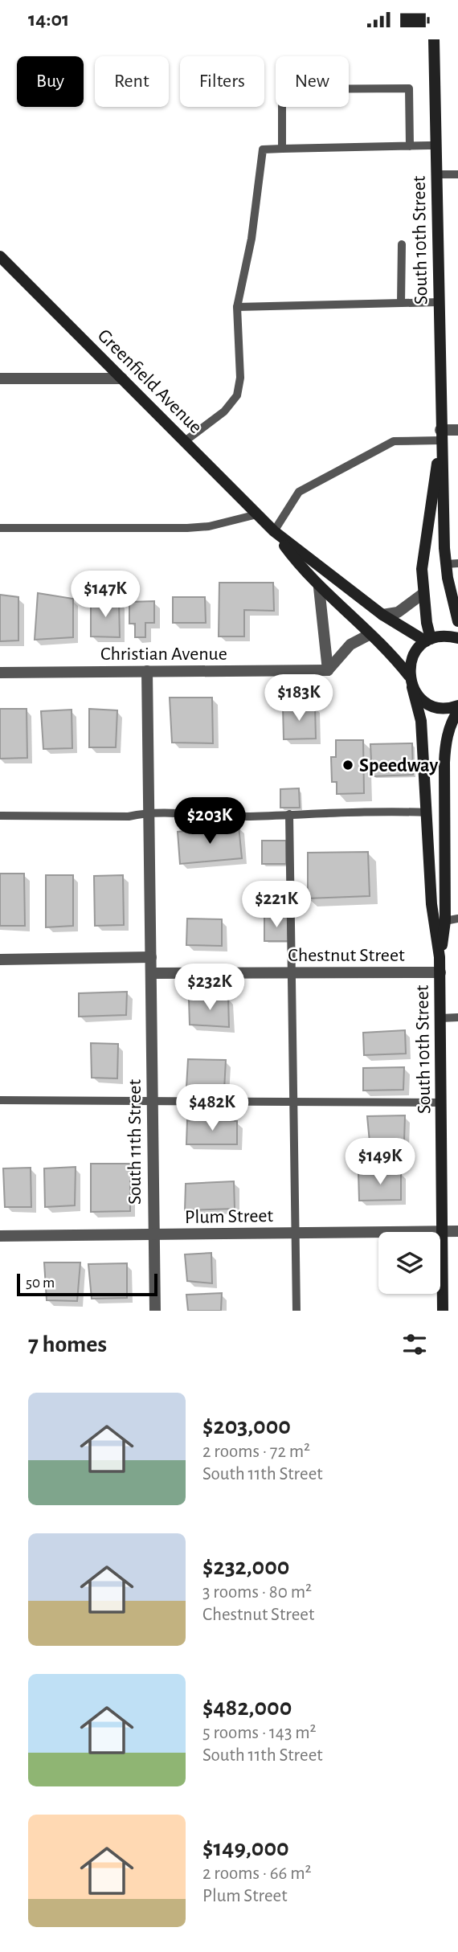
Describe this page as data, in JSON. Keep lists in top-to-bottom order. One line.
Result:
{"streets":{"main road":["South 10th Street","Greenfield Avenue"],"street":["Christian Avenue","Chestnut Street","South 11th Street","Plum Street"]},"crossings":[["South 10th Street","Greenfield Avenue"],["South 10th Street","Chestnut Street"],["South 10th Street","Plum Street"],["Chestnut Street","South 11th Street"],["South 11th Street","Plum Street"]],"places":["Speedway"],"scale_bar":"50 m","page":{"status":"14:01","chip":["Buy","Rent","Filters","New"],"price":["$147K","$183K","$203K","$221K","$232K","$482K","$149K"],"scale":"50 m","heading":"7 homes","list":[{"name":"$203,000","note":"2 rooms · 72 m² · South 11th Street"},{"name":"$232,000","note":"3 rooms · 80 m² · Chestnut Street"},{"name":"$482,000","note":"5 rooms · 143 m² · South 11th Street"},{"name":"$149,000","note":"2 rooms · 66 m² · Plum Street"}]}}
